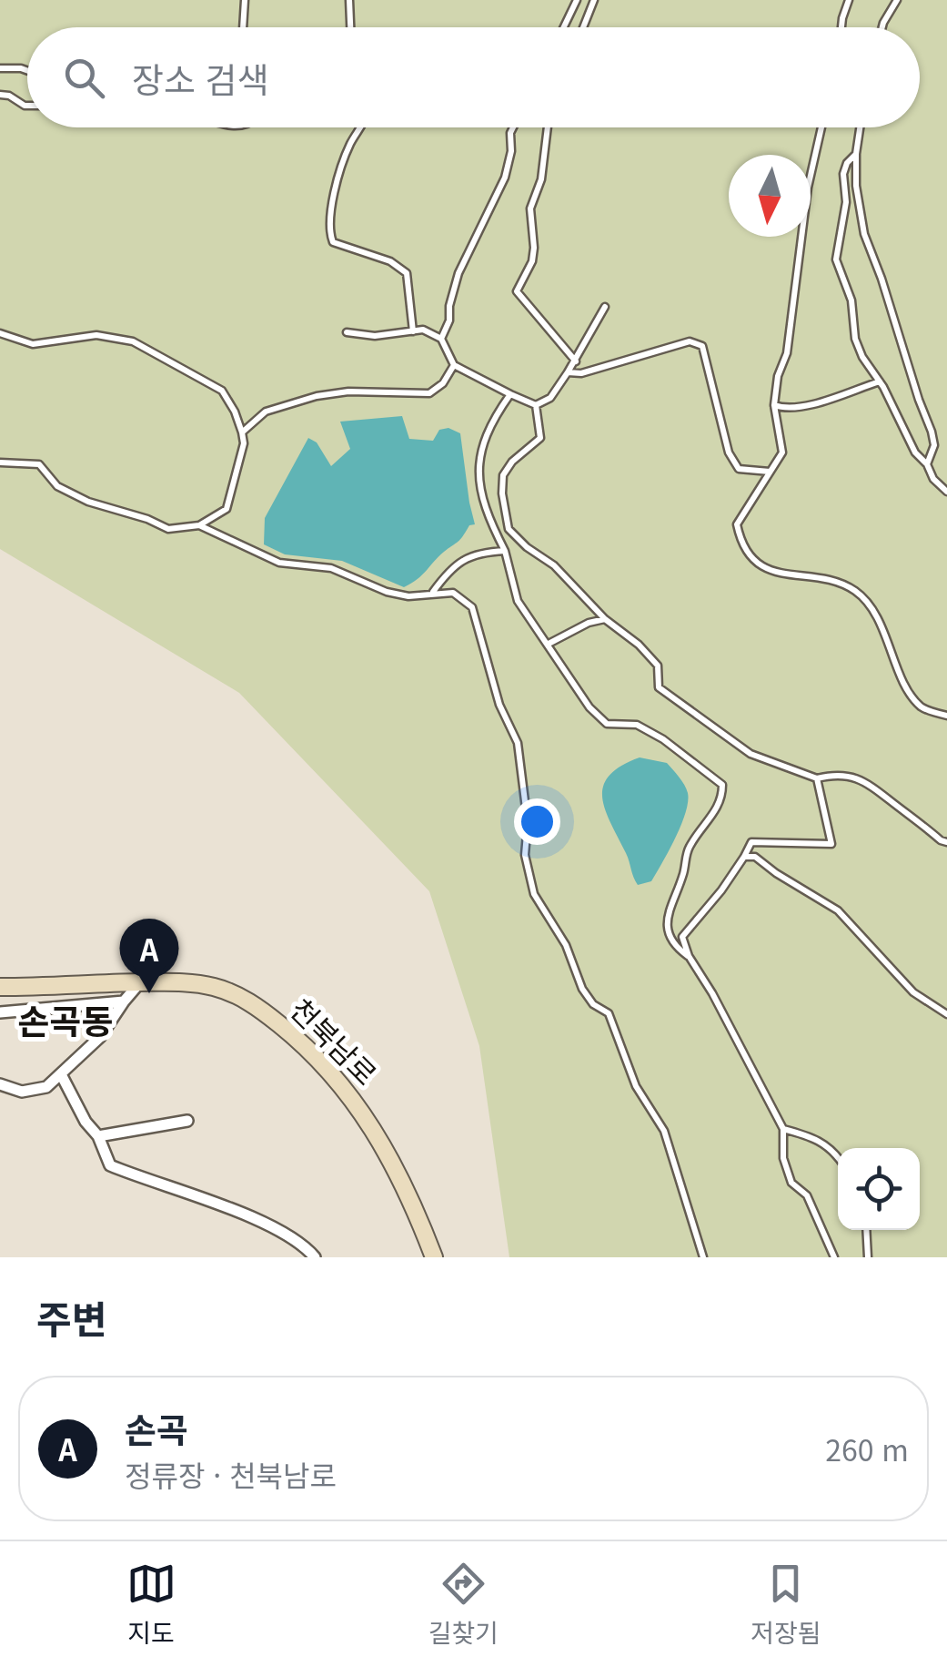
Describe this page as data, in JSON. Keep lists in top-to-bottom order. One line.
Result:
{"streets":{"main road":["천북남로"]},"districts":["손곡동"],"north":"bottom","page":{"search":"장소 검색","pins":"A","heading":"주변","list":[{"mark":"A","name":"손곡","note":"정류장 · 천북남로","value":"260 m"}],"nav":["지도","길찾기","저장됨"]}}
